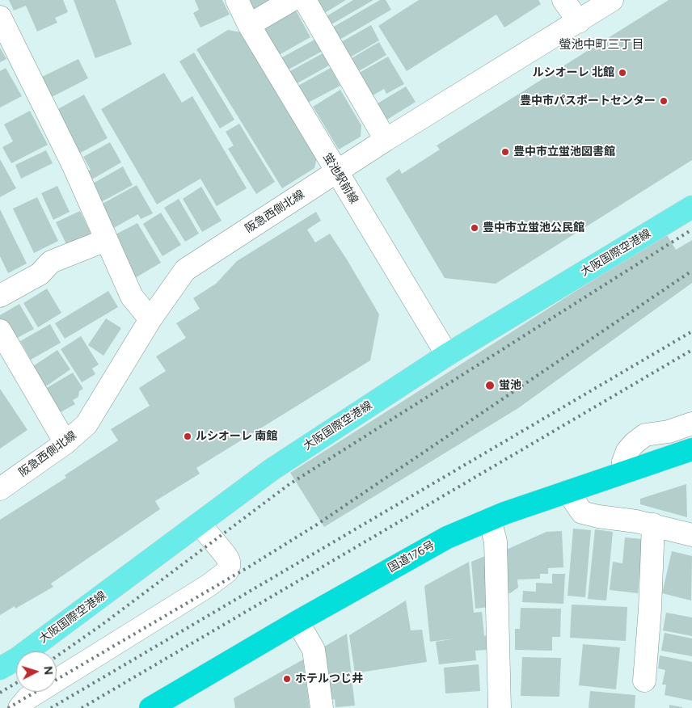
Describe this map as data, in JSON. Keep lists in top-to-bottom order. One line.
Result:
{"streets":{"highway":["国道176号"],"main road":["大阪国際空港線"],"street":["蛍池駅前線","阪急西側北線"]},"crossings":[["蛍池駅前線","阪急西側北線"],["蛍池駅前線","大阪国際空港線"]],"districts":["螢池中町三丁目"],"places":["ルシオーレ 北館","豊中市パスポートセンター","豊中市立蛍池図書館","豊中市立蛍池公民館","蛍池","ルシオーレ 南館","ホテルつじ井"],"north":"right"}
